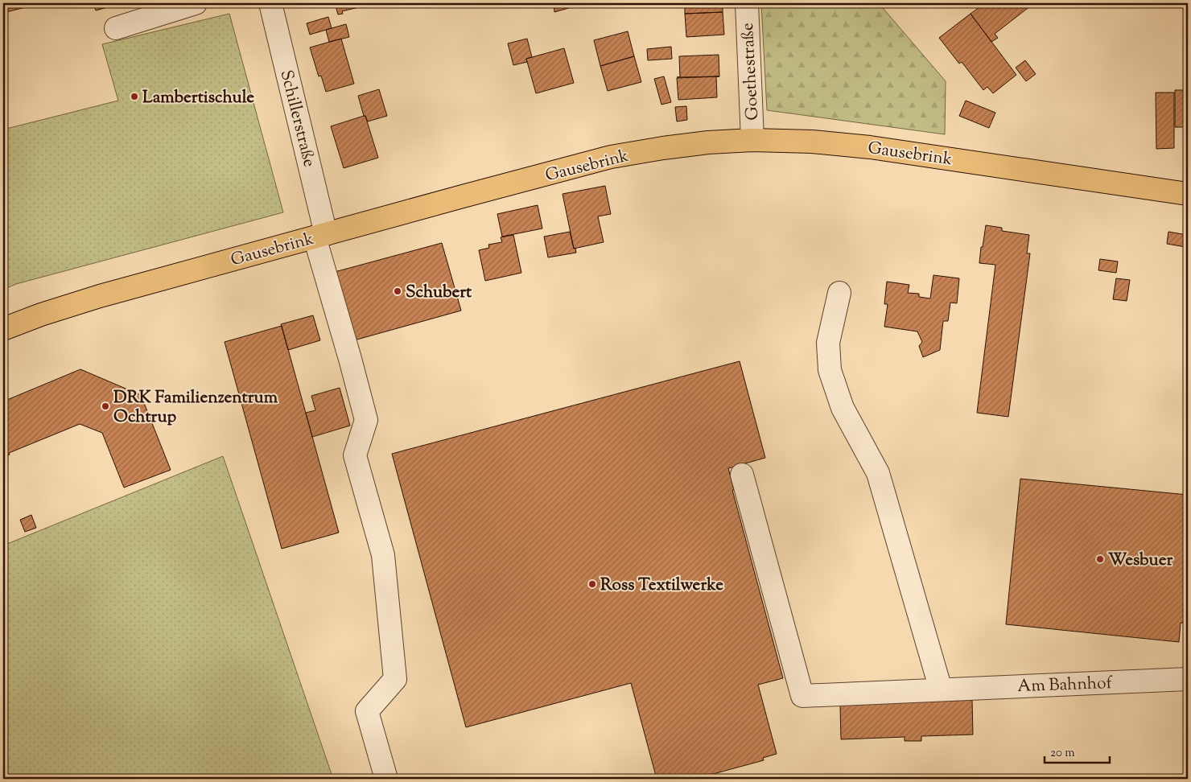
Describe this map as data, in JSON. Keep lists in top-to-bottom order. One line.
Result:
{"streets":{"main road":["Gausebrink"],"street":["Goethestraße","Schillerstraße","Am Bahnhof"]},"crossings":[["Goethestraße","Gausebrink"],["Schillerstraße","Gausebrink"]],"places":["Lambertischule","Schubert","DRK Familienzentrum Ochtrup","Wesbuer","Ross Textilwerke"],"scale_bar":"20 m"}
